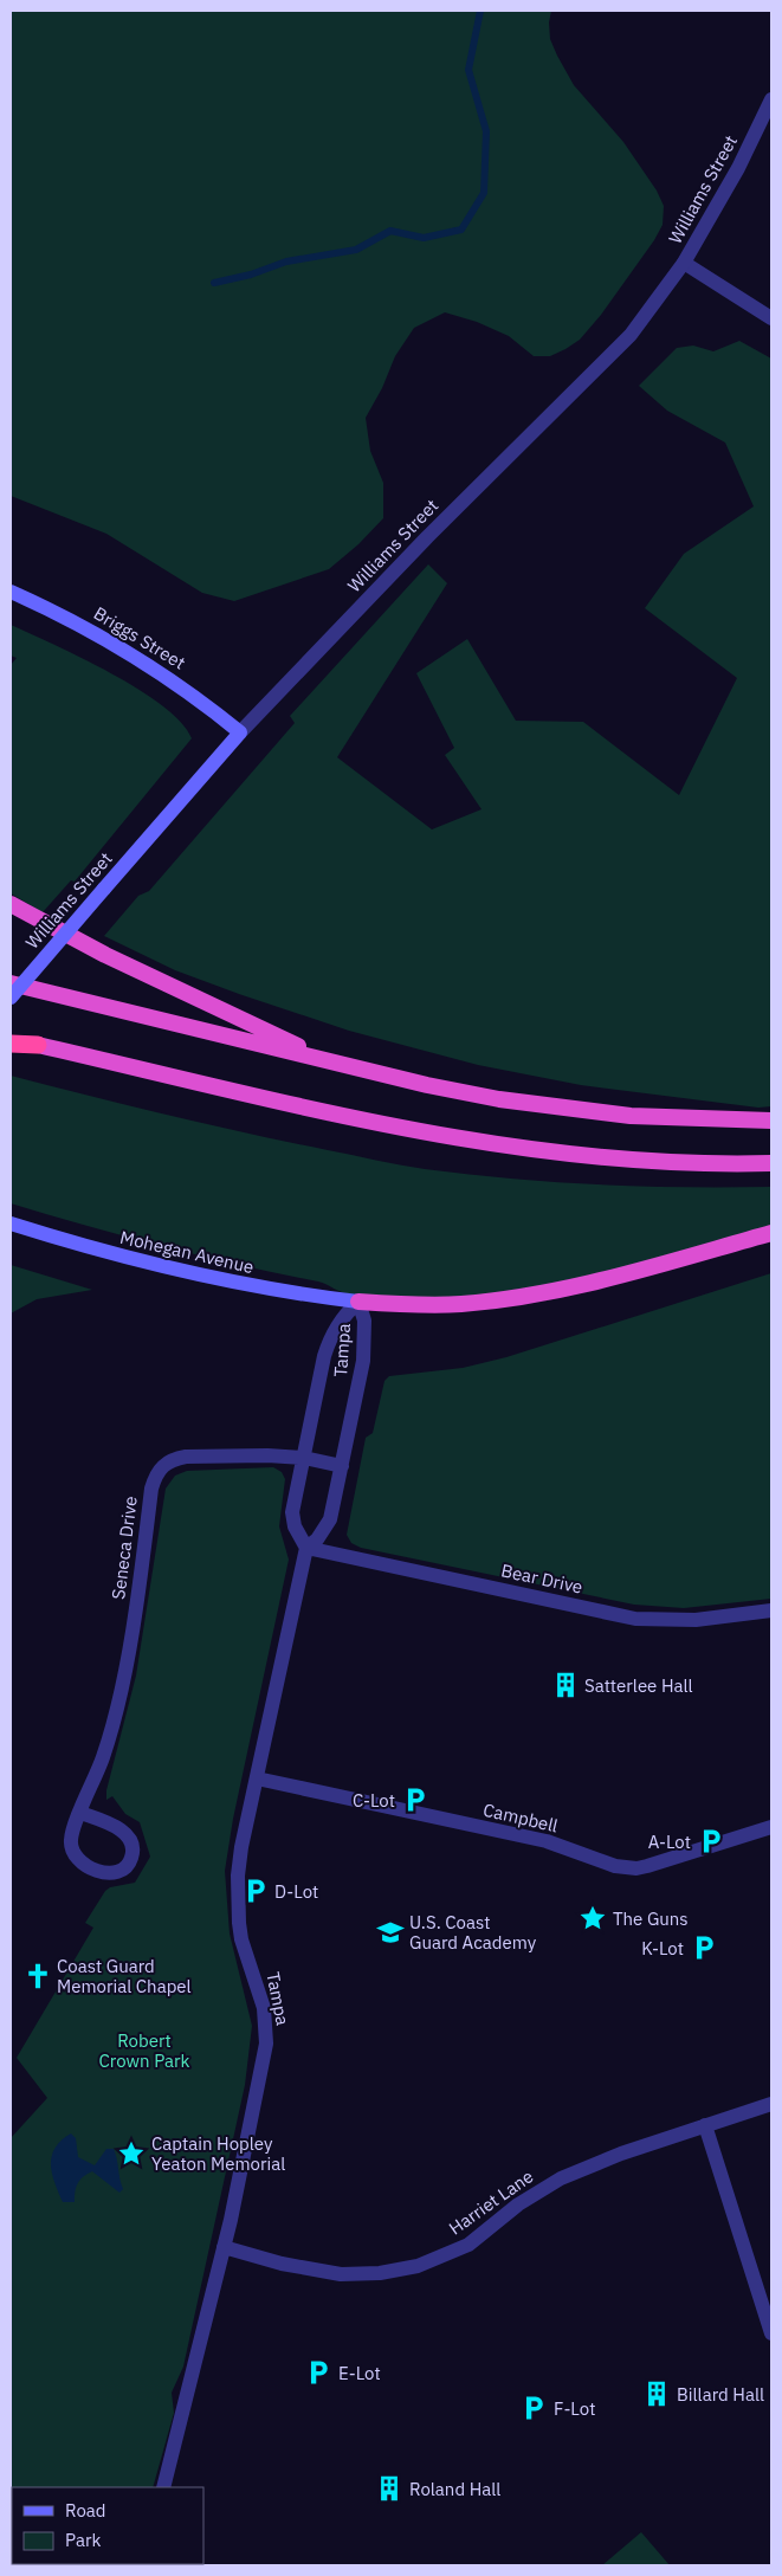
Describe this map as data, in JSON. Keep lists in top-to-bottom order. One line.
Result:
{"streets":{"main road":["Williams Street","Briggs Street","Mohegan Avenue"],"street":["Tampa","Seneca Drive","Bear Drive","Campbell","Harriet Lane"]},"crossings":[["Williams Street","Briggs Street"],["Mohegan Avenue","Tampa"],["Tampa","Seneca Drive"],["Tampa","Bear Drive"],["Tampa","Campbell"],["Tampa","Harriet Lane"]],"parks":["Robert Crown Park"],"places":{"building":["Satterlee Hall","Billard Hall","Roland Hall"],"parking":["C-Lot","A-Lot","D-Lot","K-Lot","E-Lot","F-Lot"],"place":["The Guns","Captain Hopley Yeaton Memorial"],"school or university":["U.S. Coast Guard Academy"],"church":["Coast Guard Memorial Chapel"]},"legend":["Road","Park"]}
